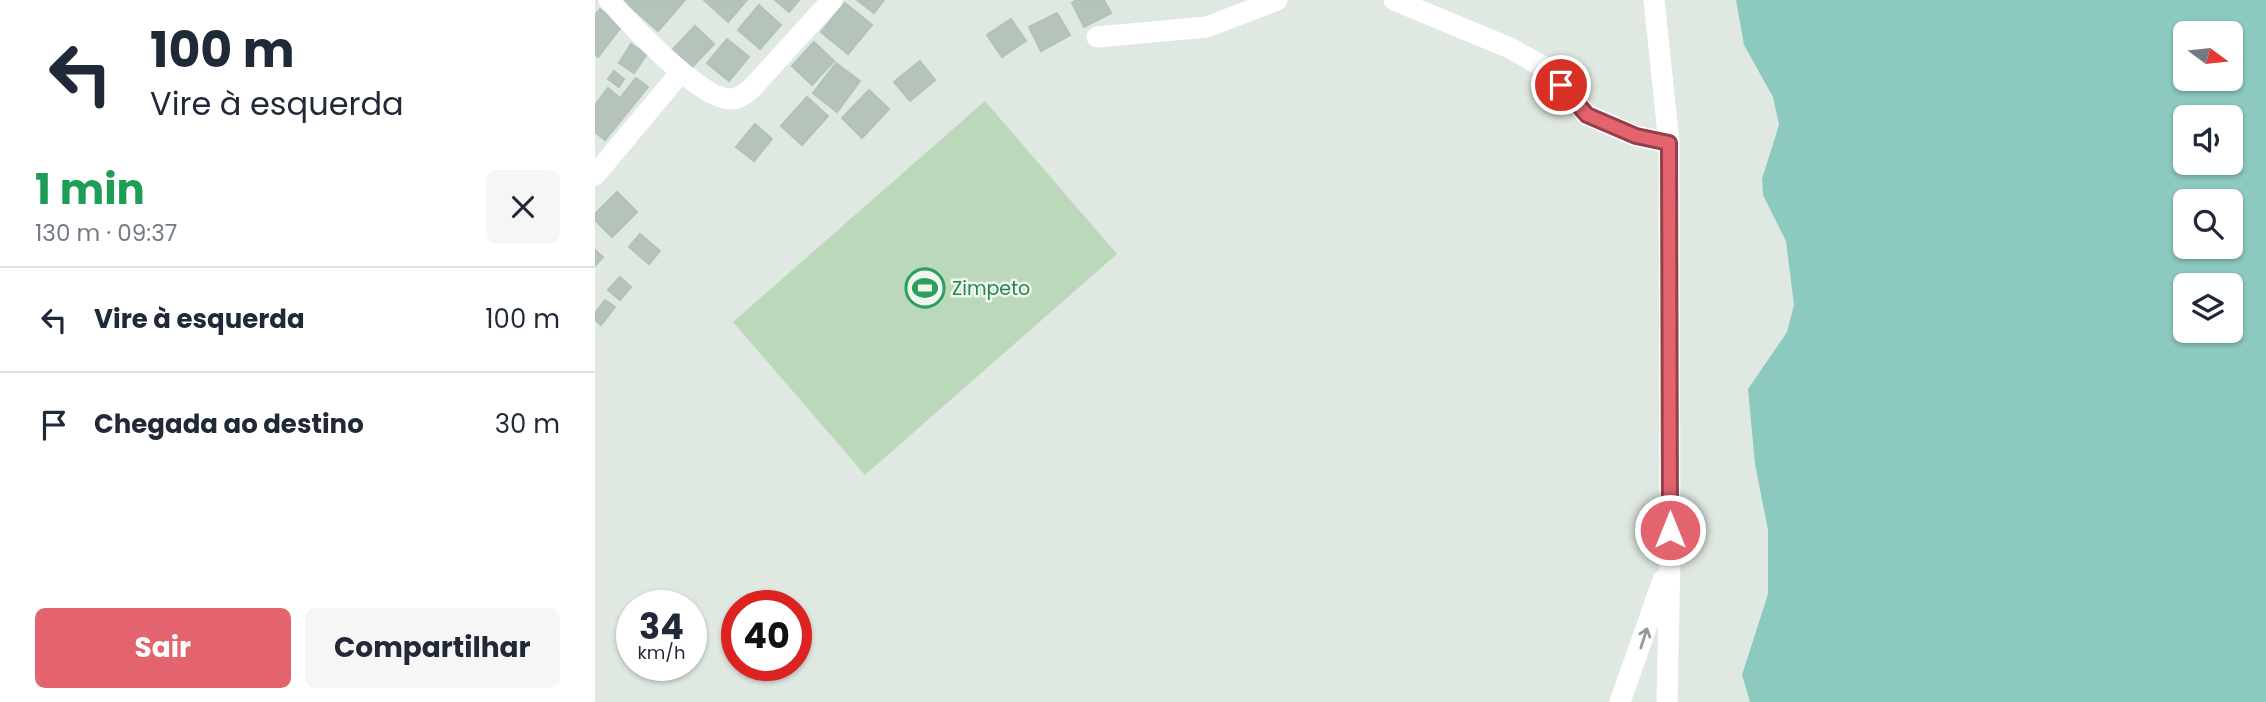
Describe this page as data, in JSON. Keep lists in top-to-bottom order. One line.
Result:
{"places":{"sports":["Zimpeto"]},"north":"right","page":{"turn":["100 m","Vire à esquerda"],"heading":["1 min","130 m · 09:37"],"list":[{"name":"Vire à esquerda","value":"100 m"},{"name":"Chegada ao destino","value":"30 m"}],"speed":"34 km/h","limit":"40","buttons":["Sair","Compartilhar"]}}
